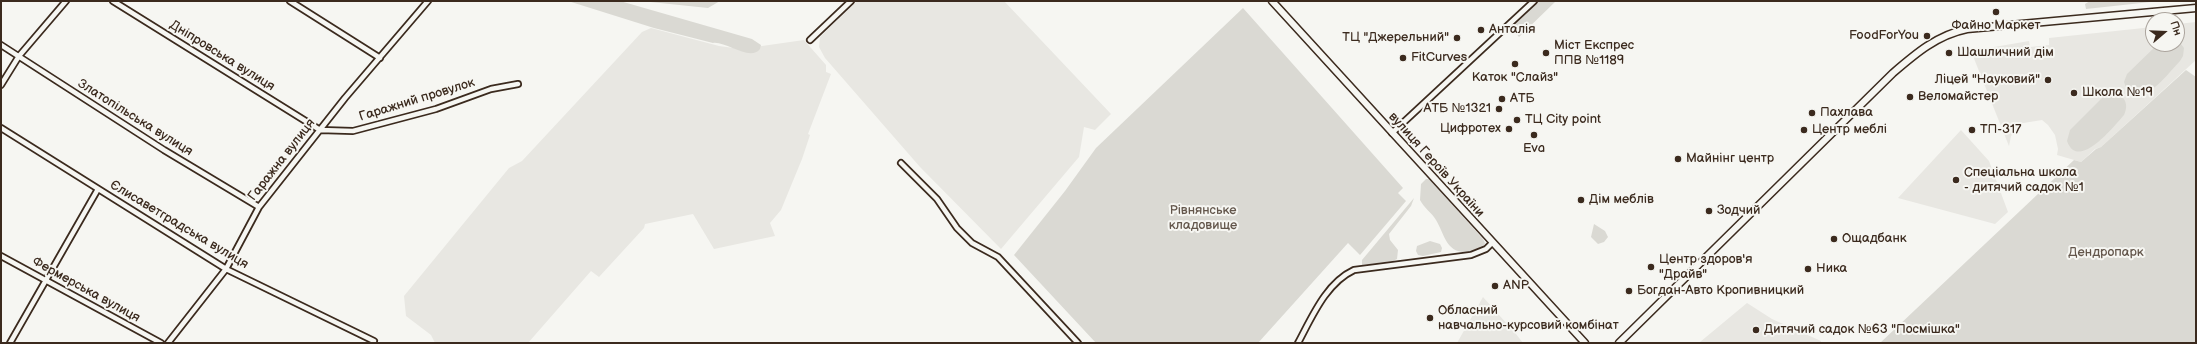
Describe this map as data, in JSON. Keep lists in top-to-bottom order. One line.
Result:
{"streets":{"main road":["вулиця Героїв України"],"street":["Дніпровська вулиця","Гаражний провулок","Златопільська вулиця","Гаражна вулиця","Єлисаветградська вулиця","Фермерська вулиця"]},"crossings":[["Дніпровська вулиця","Гаражний провулок"],["Дніпровська вулиця","Гаражна вулиця"],["Гаражний провулок","Гаражна вулиця"],["Златопільська вулиця","Гаражна вулиця"],["Гаражна вулиця","Єлисаветградська вулиця"]],"parks":["Рівнянське кладовище","Дендропарк"],"places":["Файно Маркет","Анталія","FoodForYou","ТЦ \"Джерельний\"","Міст Експрес ППВ №1189","Шашличний дім","FitCurves","Каток \"Слайз\"","Ліцей \"Науковий\"","Школа №19","Веломайстер","АТБ","АТБ №1321","Пахлава","ТЦ City point","Цифротех","Центр меблі","ТП-317","Eva","Майнінг центр","Спеціальна школа - дитячий садок №1","Дім меблів","Зодчий","Ощадбанк","Центр здоров'я \"Драйв\"","Ника","ANP","Богдан-Авто Кропивницкий","Обласний навчально-курсовий комбінат","Дитячий садок №63 \"Посмішка\""],"north":"right"}
